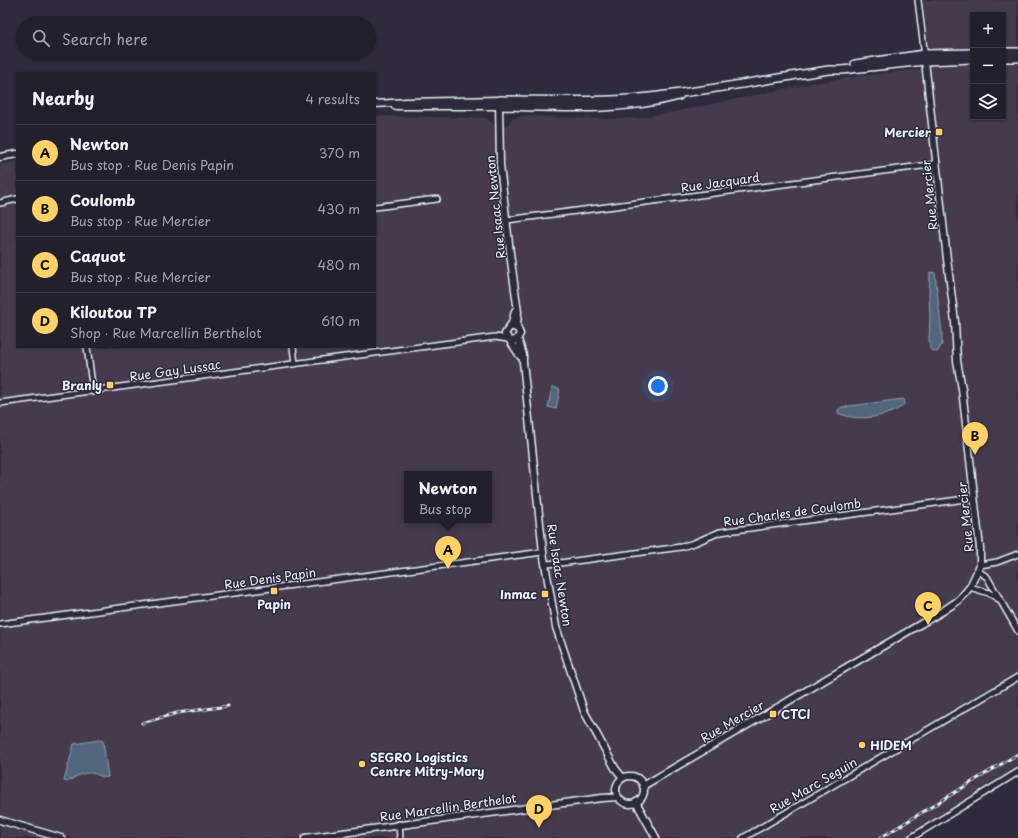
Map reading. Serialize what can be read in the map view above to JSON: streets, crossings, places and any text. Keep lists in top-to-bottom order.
{
  "streets": {
    "street": [
      "Rue Jacquard",
      "Rue Mercier",
      "Rue Isaac Newton",
      "Rue Gay Lussac",
      "Rue Charles de Coulomb",
      "Rue Denis Papin",
      "Rue Marc Seguin",
      "Rue Marcellin Berthelot"
    ]
  },
  "crossings": [
    ["Rue Jacquard", "Rue Mercier"],
    ["Rue Jacquard", "Rue Isaac Newton"],
    ["Rue Mercier", "Rue Isaac Newton"],
    ["Rue Mercier", "Rue Charles de Coulomb"],
    ["Rue Mercier", "Rue Marcellin Berthelot"],
    ["Rue Isaac Newton", "Rue Gay Lussac"],
    ["Rue Isaac Newton", "Rue Charles de Coulomb"],
    ["Rue Isaac Newton", "Rue Denis Papin"],
    ["Rue Isaac Newton", "Rue Marcellin Berthelot"]
  ],
  "places": {
    "transit": [
      "Mercier",
      "Branly",
      "Papin",
      "Inmac",
      "CTCI"
    ],
    "other": ["HIDEM", "SEGRO Logistics Centre Mitry-Mory"]
  },
  "page": {
    "map_buttons": ["+", "−"],
    "search": "Search here",
    "heading": ["Nearby", "4 results"],
    "list": [
      {
        "mark": "A",
        "name": "Newton",
        "note": "Bus stop · Rue Denis Papin",
        "value": "370 m"
      },
      {
        "mark": "B",
        "name": "Coulomb",
        "note": "Bus stop · Rue Mercier",
        "value": "430 m"
      },
      {
        "mark": "C",
        "name": "Caquot",
        "note": "Bus stop · Rue Mercier",
        "value": "480 m"
      },
      {
        "mark": "D",
        "name": "Kiloutou TP",
        "note": "Shop · Rue Marcellin Berthelot",
        "value": "610 m"
      }
    ],
    "pins": [
      "B",
      "A",
      "C",
      "D"
    ],
    "popup": ["Newton", "Bus stop"]
  }
}
